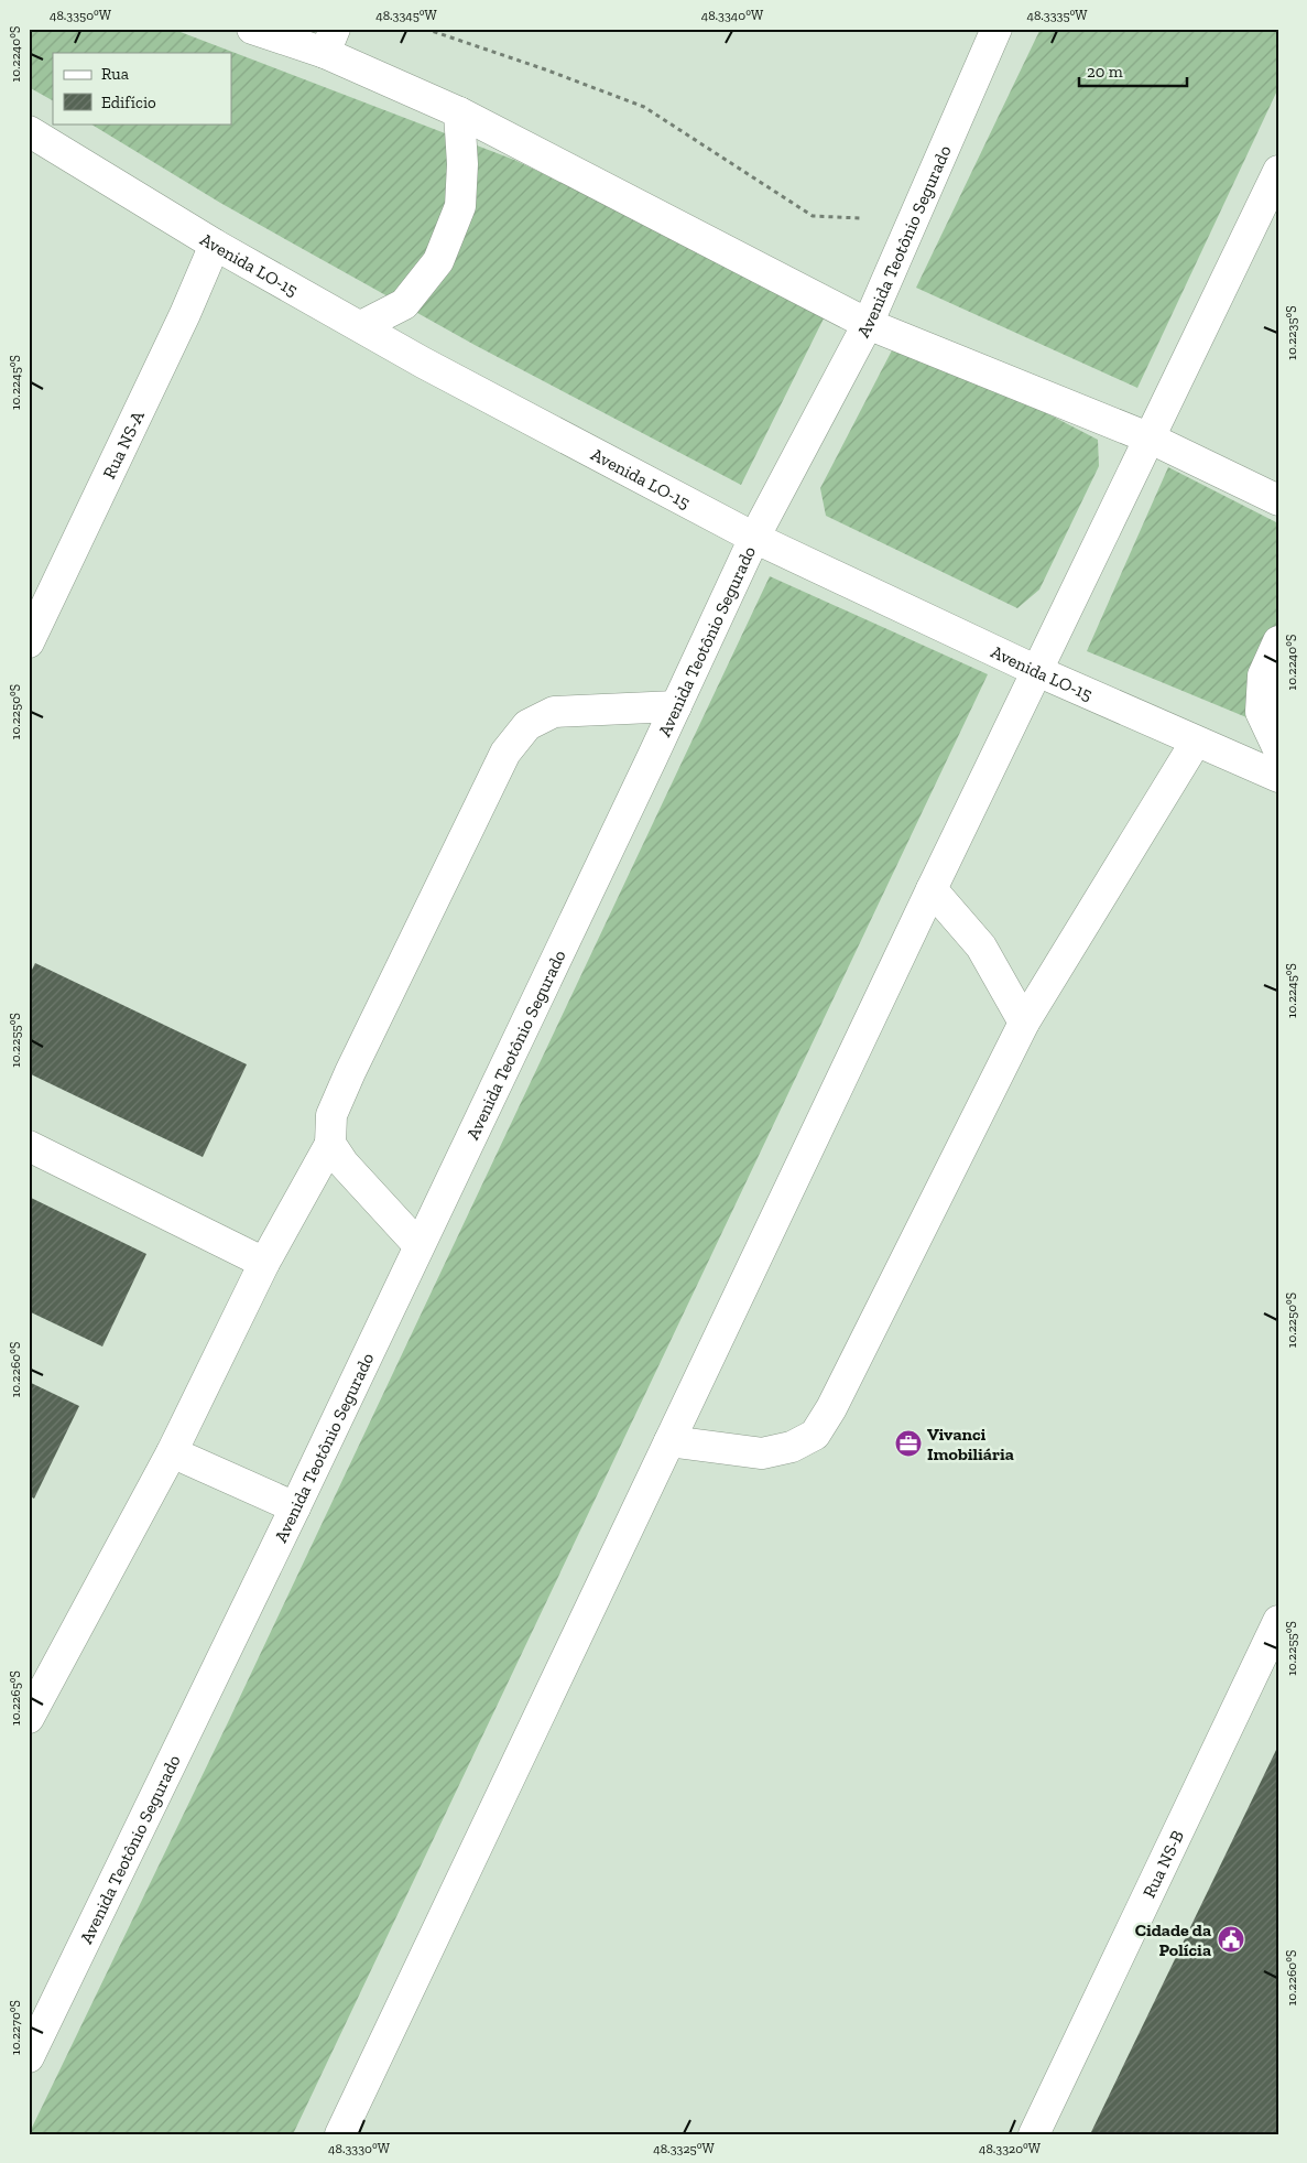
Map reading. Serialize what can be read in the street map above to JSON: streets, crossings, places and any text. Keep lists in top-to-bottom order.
{
  "streets": {
    "main road": [
      "Avenida Teotônio Segurado",
      "Avenida LO-15",
      "Rua NS-A",
      "Rua NS-B"
    ]
  },
  "crossings": [
    ["Avenida Teotônio Segurado", "Avenida LO-15"],
    ["Avenida LO-15", "Rua NS-A"]
  ],
  "places": {
    "office": ["Vivanci Imobiliária"],
    "public building": ["Cidade da Polícia"]
  },
  "legend": ["Rua", "Edifício"],
  "scale_bar": "20 m",
  "coordinates": [
    "48.3350°W",
    "48.3345°W",
    "48.3340°W",
    "48.3335°W",
    "10.2240°S",
    "10.2235°S",
    "10.2245°S",
    "10.2250°S",
    "10.2255°S",
    "10.2260°S",
    "10.2265°S",
    "10.2270°S",
    "48.3330°W",
    "48.3325°W",
    "48.3320°W"
  ]
}
